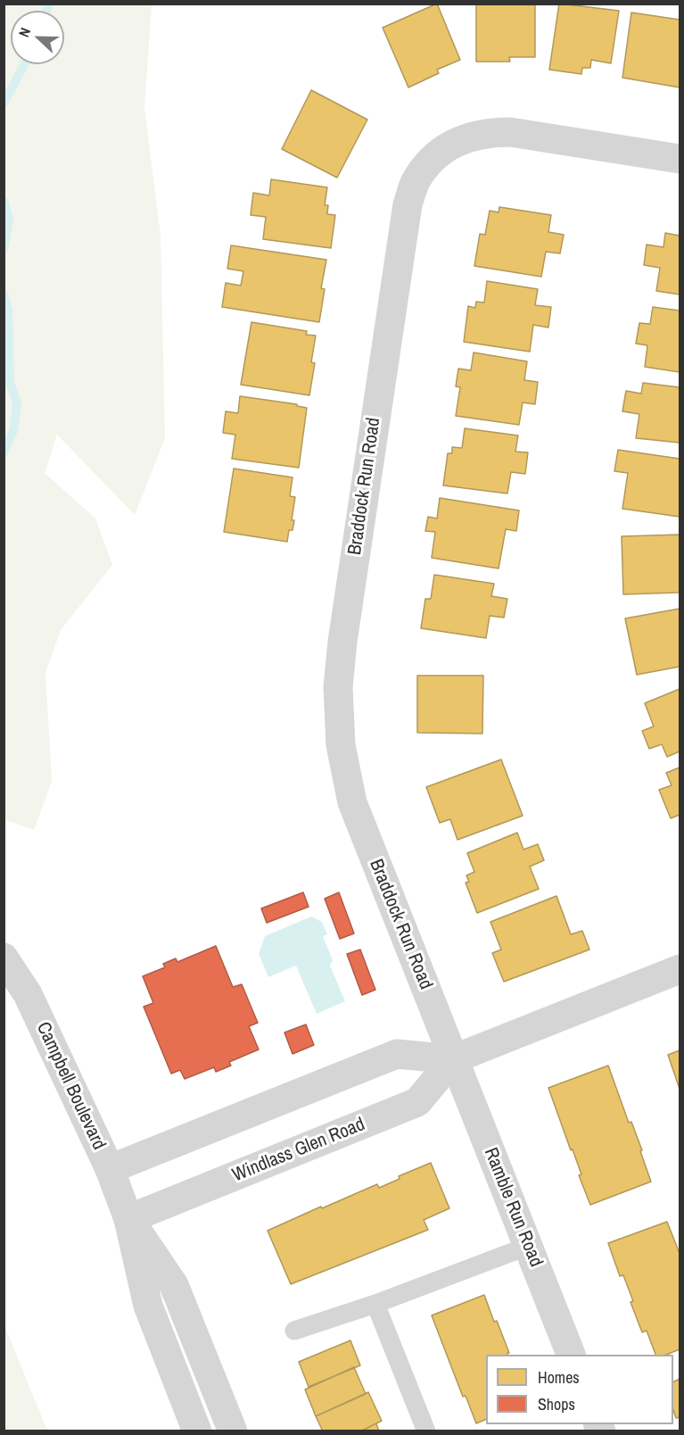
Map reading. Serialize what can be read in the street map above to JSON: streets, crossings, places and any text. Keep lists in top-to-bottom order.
{
  "streets": {
    "street": [
      "Braddock Run Road",
      "Campbell Boulevard",
      "Windlass Glen Road",
      "Ramble Run Road"
    ]
  },
  "crossings": [
    ["Braddock Run Road", "Windlass Glen Road"],
    ["Braddock Run Road", "Ramble Run Road"],
    ["Campbell Boulevard", "Windlass Glen Road"],
    ["Windlass Glen Road", "Ramble Run Road"]
  ],
  "legend": ["Homes", "Shops"],
  "north": "left"
}
